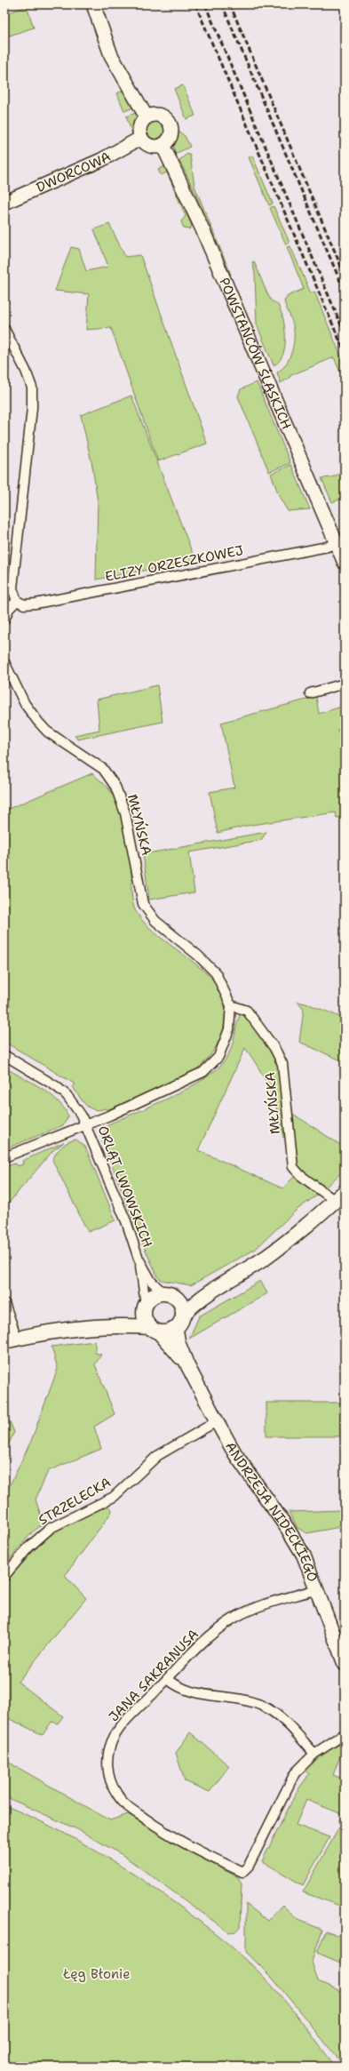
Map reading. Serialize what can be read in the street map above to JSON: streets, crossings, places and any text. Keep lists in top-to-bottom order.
{
  "streets": {
    "street": [
      "DWORCOWA",
      "POWSTAŃCÓW ŚLĄSKICH",
      "ELIZY ORZESZKOWEJ",
      "MŁYŃSKA",
      "ORLĄT LWOWSKICH",
      "STRZELECKA",
      "ANDRZEJA NIDECKIEGO",
      "JANA SAKRANUSA"
    ]
  },
  "crossings": [
    ["DWORCOWA", "POWSTAŃCÓW ŚLĄSKICH"],
    ["POWSTAŃCÓW ŚLĄSKICH", "ELIZY ORZESZKOWEJ"],
    ["MŁYŃSKA", "ORLĄT LWOWSKICH"],
    ["ORLĄT LWOWSKICH", "ANDRZEJA NIDECKIEGO"],
    ["STRZELECKA", "ANDRZEJA NIDECKIEGO"],
    ["ANDRZEJA NIDECKIEGO", "JANA SAKRANUSA"]
  ],
  "parks": ["Łęg Błonie"]
}
